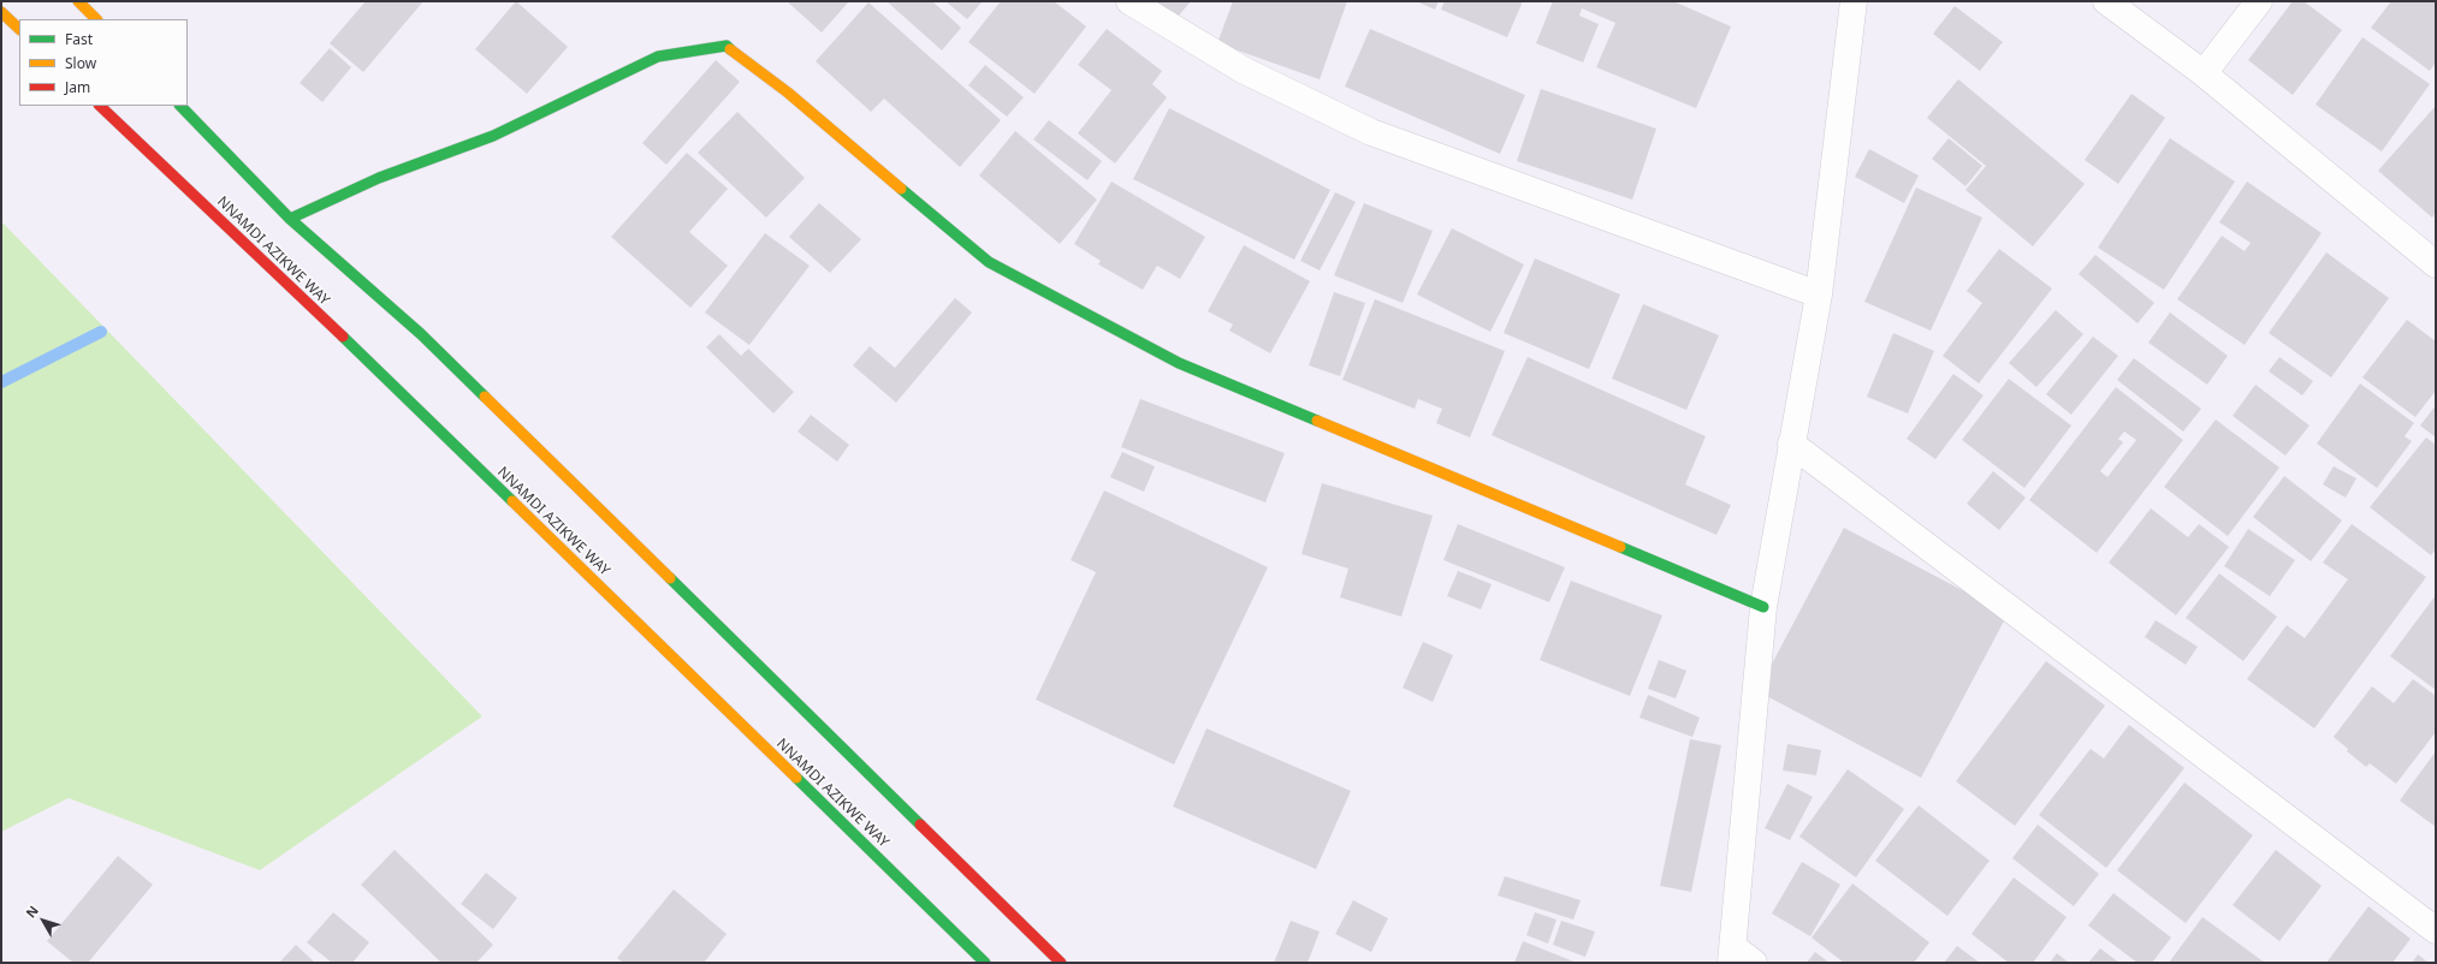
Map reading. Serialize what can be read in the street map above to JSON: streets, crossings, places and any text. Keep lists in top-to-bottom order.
{
  "streets": {
    "main road": ["NNAMDI AZIKWE WAY"]
  },
  "legend": ["Fast", "Slow", "Jam"],
  "north": "top left"
}
